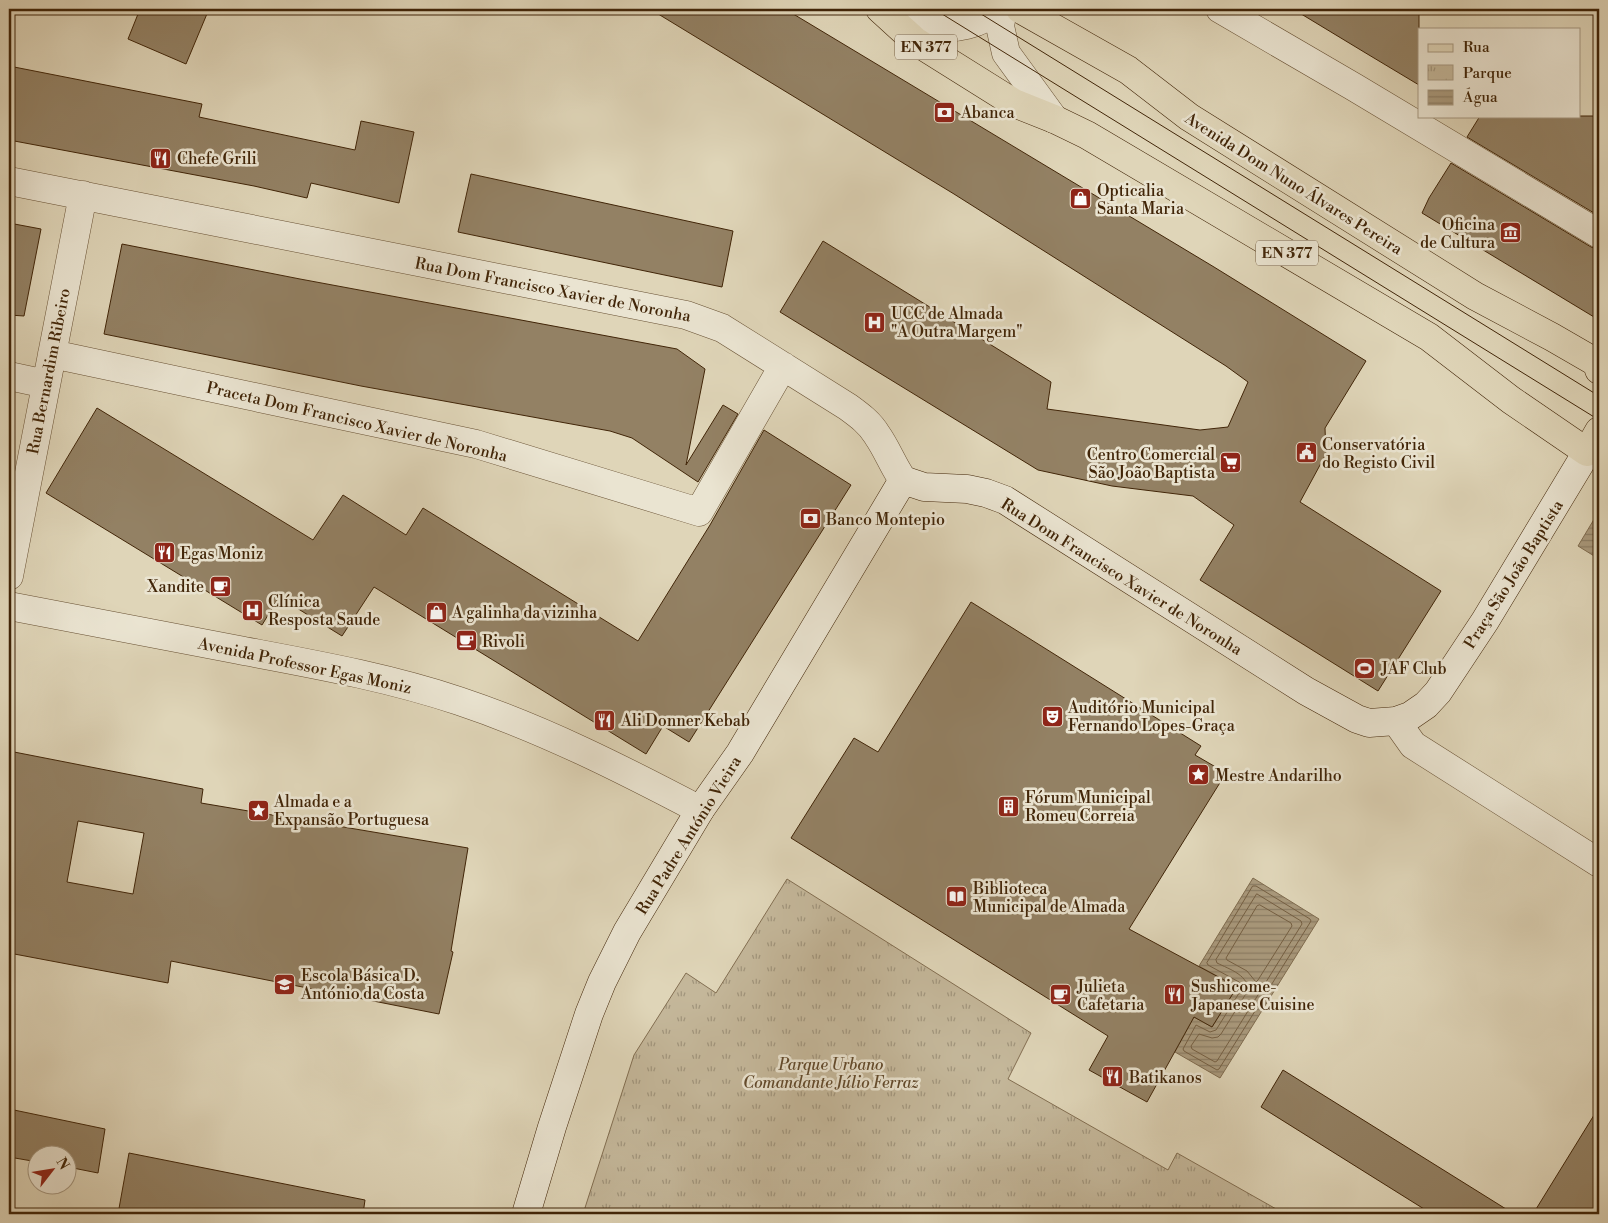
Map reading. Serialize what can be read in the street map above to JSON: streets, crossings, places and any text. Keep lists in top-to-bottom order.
{
  "streets": {
    "main road": ["EN 377", "Avenida Dom Nuno Álvares Pereira"],
    "street": [
      "Rua Dom Francisco Xavier de Noronha",
      "Rua Bernardim Ribeiro",
      "Praceta Dom Francisco Xavier de Noronha",
      "Praça São João Baptista",
      "Avenida Professor Egas Moniz",
      "Rua Padre António Vieira"
    ]
  },
  "crossings": [
    ["EN 377", "Praça São João Baptista"],
    ["Rua Dom Francisco Xavier de Noronha", "Rua Bernardim Ribeiro"],
    ["Rua Dom Francisco Xavier de Noronha", "Praceta Dom Francisco Xavier de Noronha"],
    ["Rua Dom Francisco Xavier de Noronha", "Praça São João Baptista"],
    ["Rua Dom Francisco Xavier de Noronha", "Rua Padre António Vieira"],
    ["Rua Bernardim Ribeiro", "Praceta Dom Francisco Xavier de Noronha"],
    ["Avenida Professor Egas Moniz", "Rua Padre António Vieira"]
  ],
  "parks": ["Parque Urbano Comandante Júlio Ferraz"],
  "places": {
    "bank": ["Abanca", "Banco Montepio"],
    "restaurant": [
      "Chefe Grili",
      "Egas Moniz",
      "Ali Donner Kebab",
      "Sushicome- Japanese Cuisine",
      "Batikanos"
    ],
    "shop": ["Opticalia Santa Maria", "A galinha da vizinha"],
    "museum": ["Oficina de Cultura"],
    "hospital": ["UCC de Almada \"A Outra Margem\"", "Clínica Resposta Saude"],
    "public building": ["Conservatória do Registo Civil"],
    "supermarket": ["Centro Comercial São João Baptista"],
    "cafe": ["Xandite", "Rivoli", "Julieta Cafetaria"],
    "sports": ["JAF Club"],
    "theatre": ["Auditório Municipal Fernando Lopes-Graça"],
    "place": ["Mestre Andarilho", "Almada e a Expansão Portuguesa"],
    "building": ["Fórum Municipal Romeu Correia"],
    "library": ["Biblioteca Municipal de Almada"],
    "school or university": ["Escola Básica D. António da Costa"]
  },
  "legend": ["Rua", "Parque", "Água"],
  "north": "top right"
}
